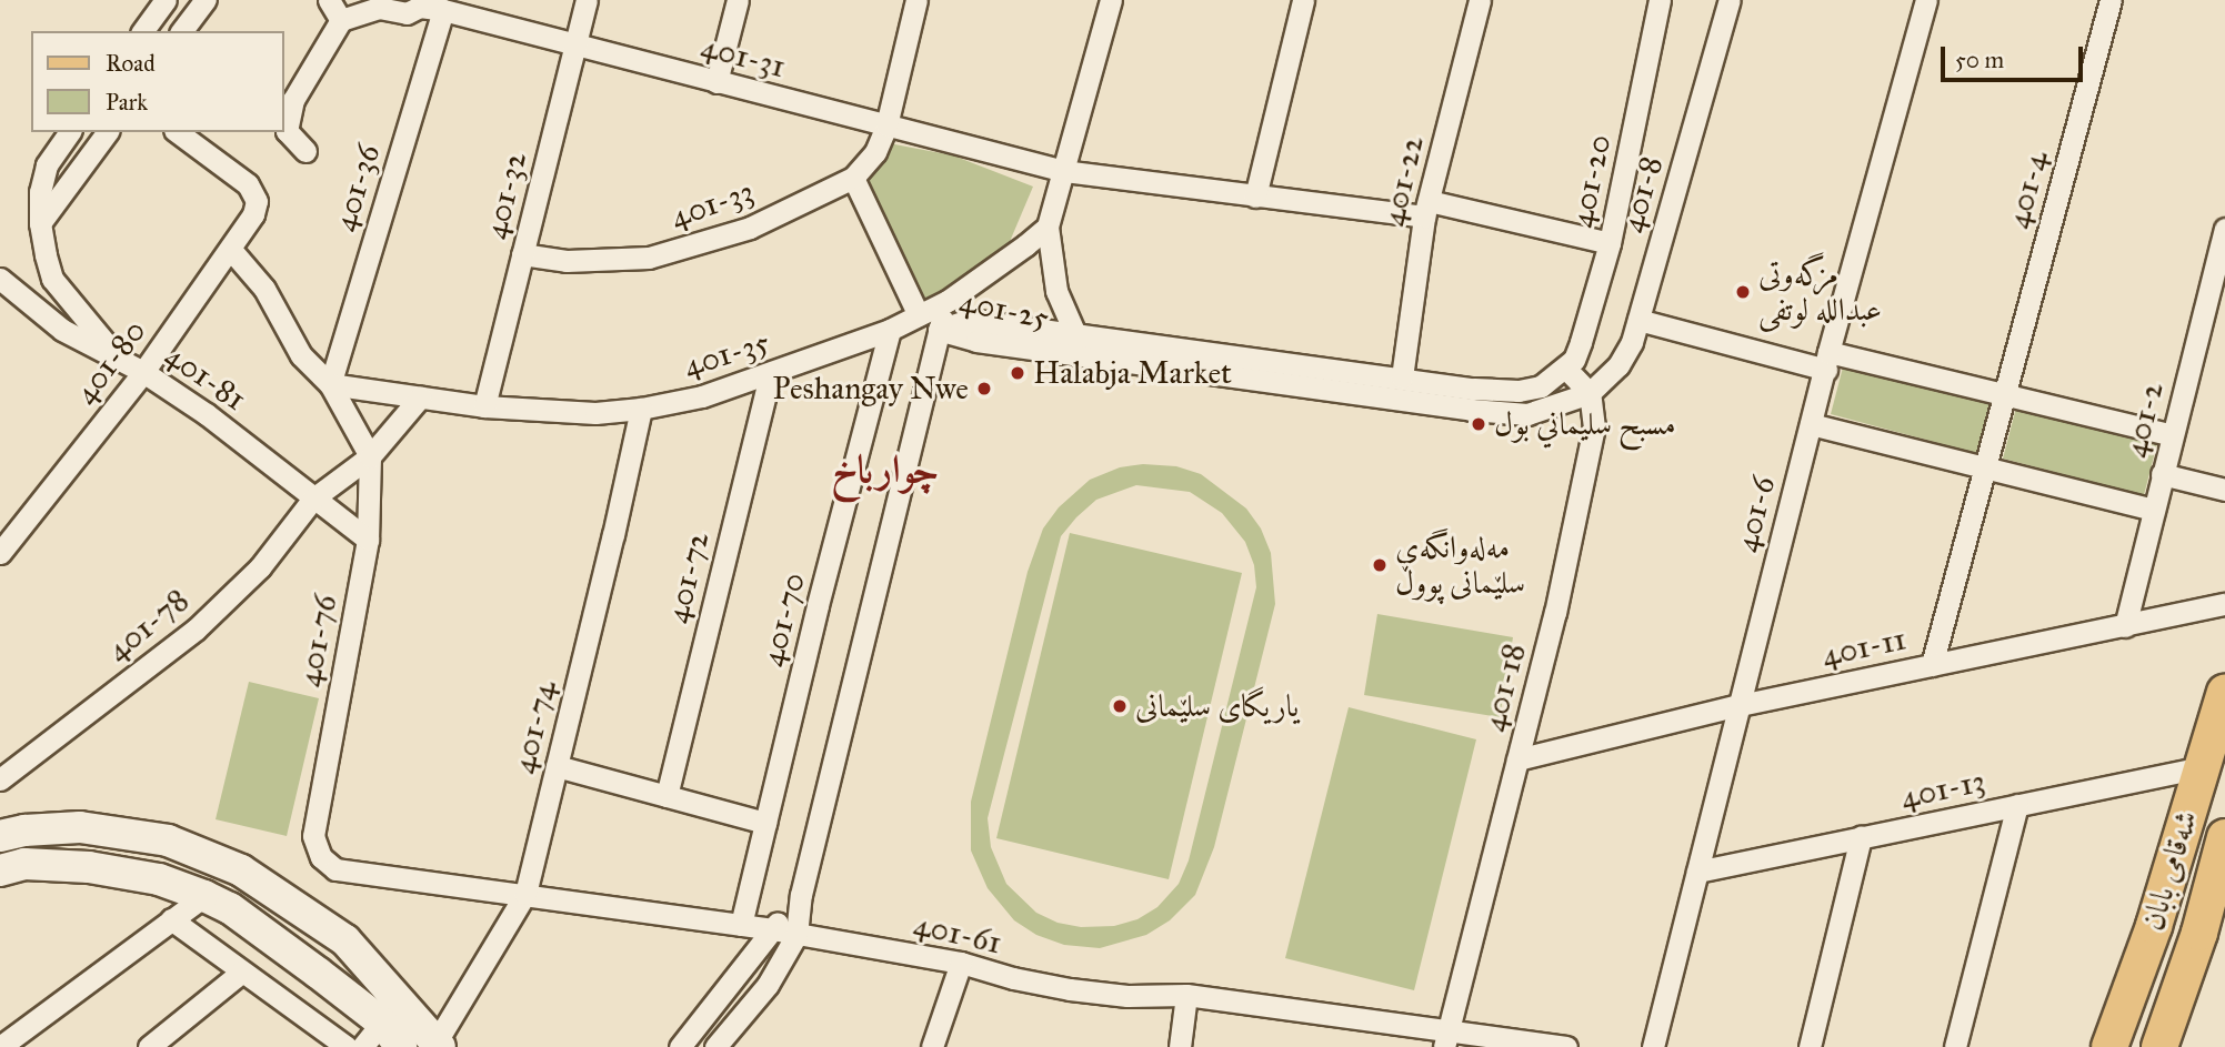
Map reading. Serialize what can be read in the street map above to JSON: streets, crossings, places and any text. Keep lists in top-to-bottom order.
{
  "streets": {
    "main road": ["شەقامی بابان"],
    "street": [
      "401-31",
      "401-22",
      "401-20",
      "401-36",
      "401-4",
      "401-8",
      "401-32",
      "401-33",
      "401-25",
      "401-35",
      "401-80",
      "401-81",
      "401-2",
      "401-6",
      "401-72",
      "401-70",
      "401-78",
      "401-76",
      "401-11",
      "401-18",
      "401-74",
      "401-13",
      "401-61"
    ]
  },
  "crossings": [
    ["401-31", "401-22"],
    ["401-31", "401-20"],
    ["401-31", "401-36"],
    ["401-31", "401-32"],
    ["401-31", "401-33"],
    ["401-22", "401-25"],
    ["401-20", "401-25"],
    ["401-36", "401-35"],
    ["401-4", "401-11"],
    ["401-8", "401-25"],
    ["401-8", "401-18"],
    ["401-32", "401-33"],
    ["401-32", "401-35"],
    ["401-25", "401-18"],
    ["401-35", "401-72"],
    ["401-35", "401-70"],
    ["401-35", "401-78"],
    ["401-35", "401-74"],
    ["401-80", "401-81"],
    ["401-81", "401-78"],
    ["401-81", "401-76"],
    ["401-2", "401-11"],
    ["401-6", "401-11"],
    ["401-6", "401-13"],
    ["401-70", "401-61"],
    ["401-78", "401-76"],
    ["401-76", "401-61"],
    ["401-11", "401-18"],
    ["401-18", "401-61"],
    ["401-74", "401-61"],
    ["401-13", "شەقامی بابان"]
  ],
  "districts": ["چوارباخ"],
  "places": [
    "مزگەوتی عبداللە لوتفی",
    "Halabja Market",
    "Peshangay Nwe",
    "مسبح سلیماني بول",
    "مەلەوانگەی سلێمانی پووڵ",
    "یاریگای سلێمانی"
  ],
  "legend": ["Road", "Park"],
  "scale_bar": "50 m"
}
